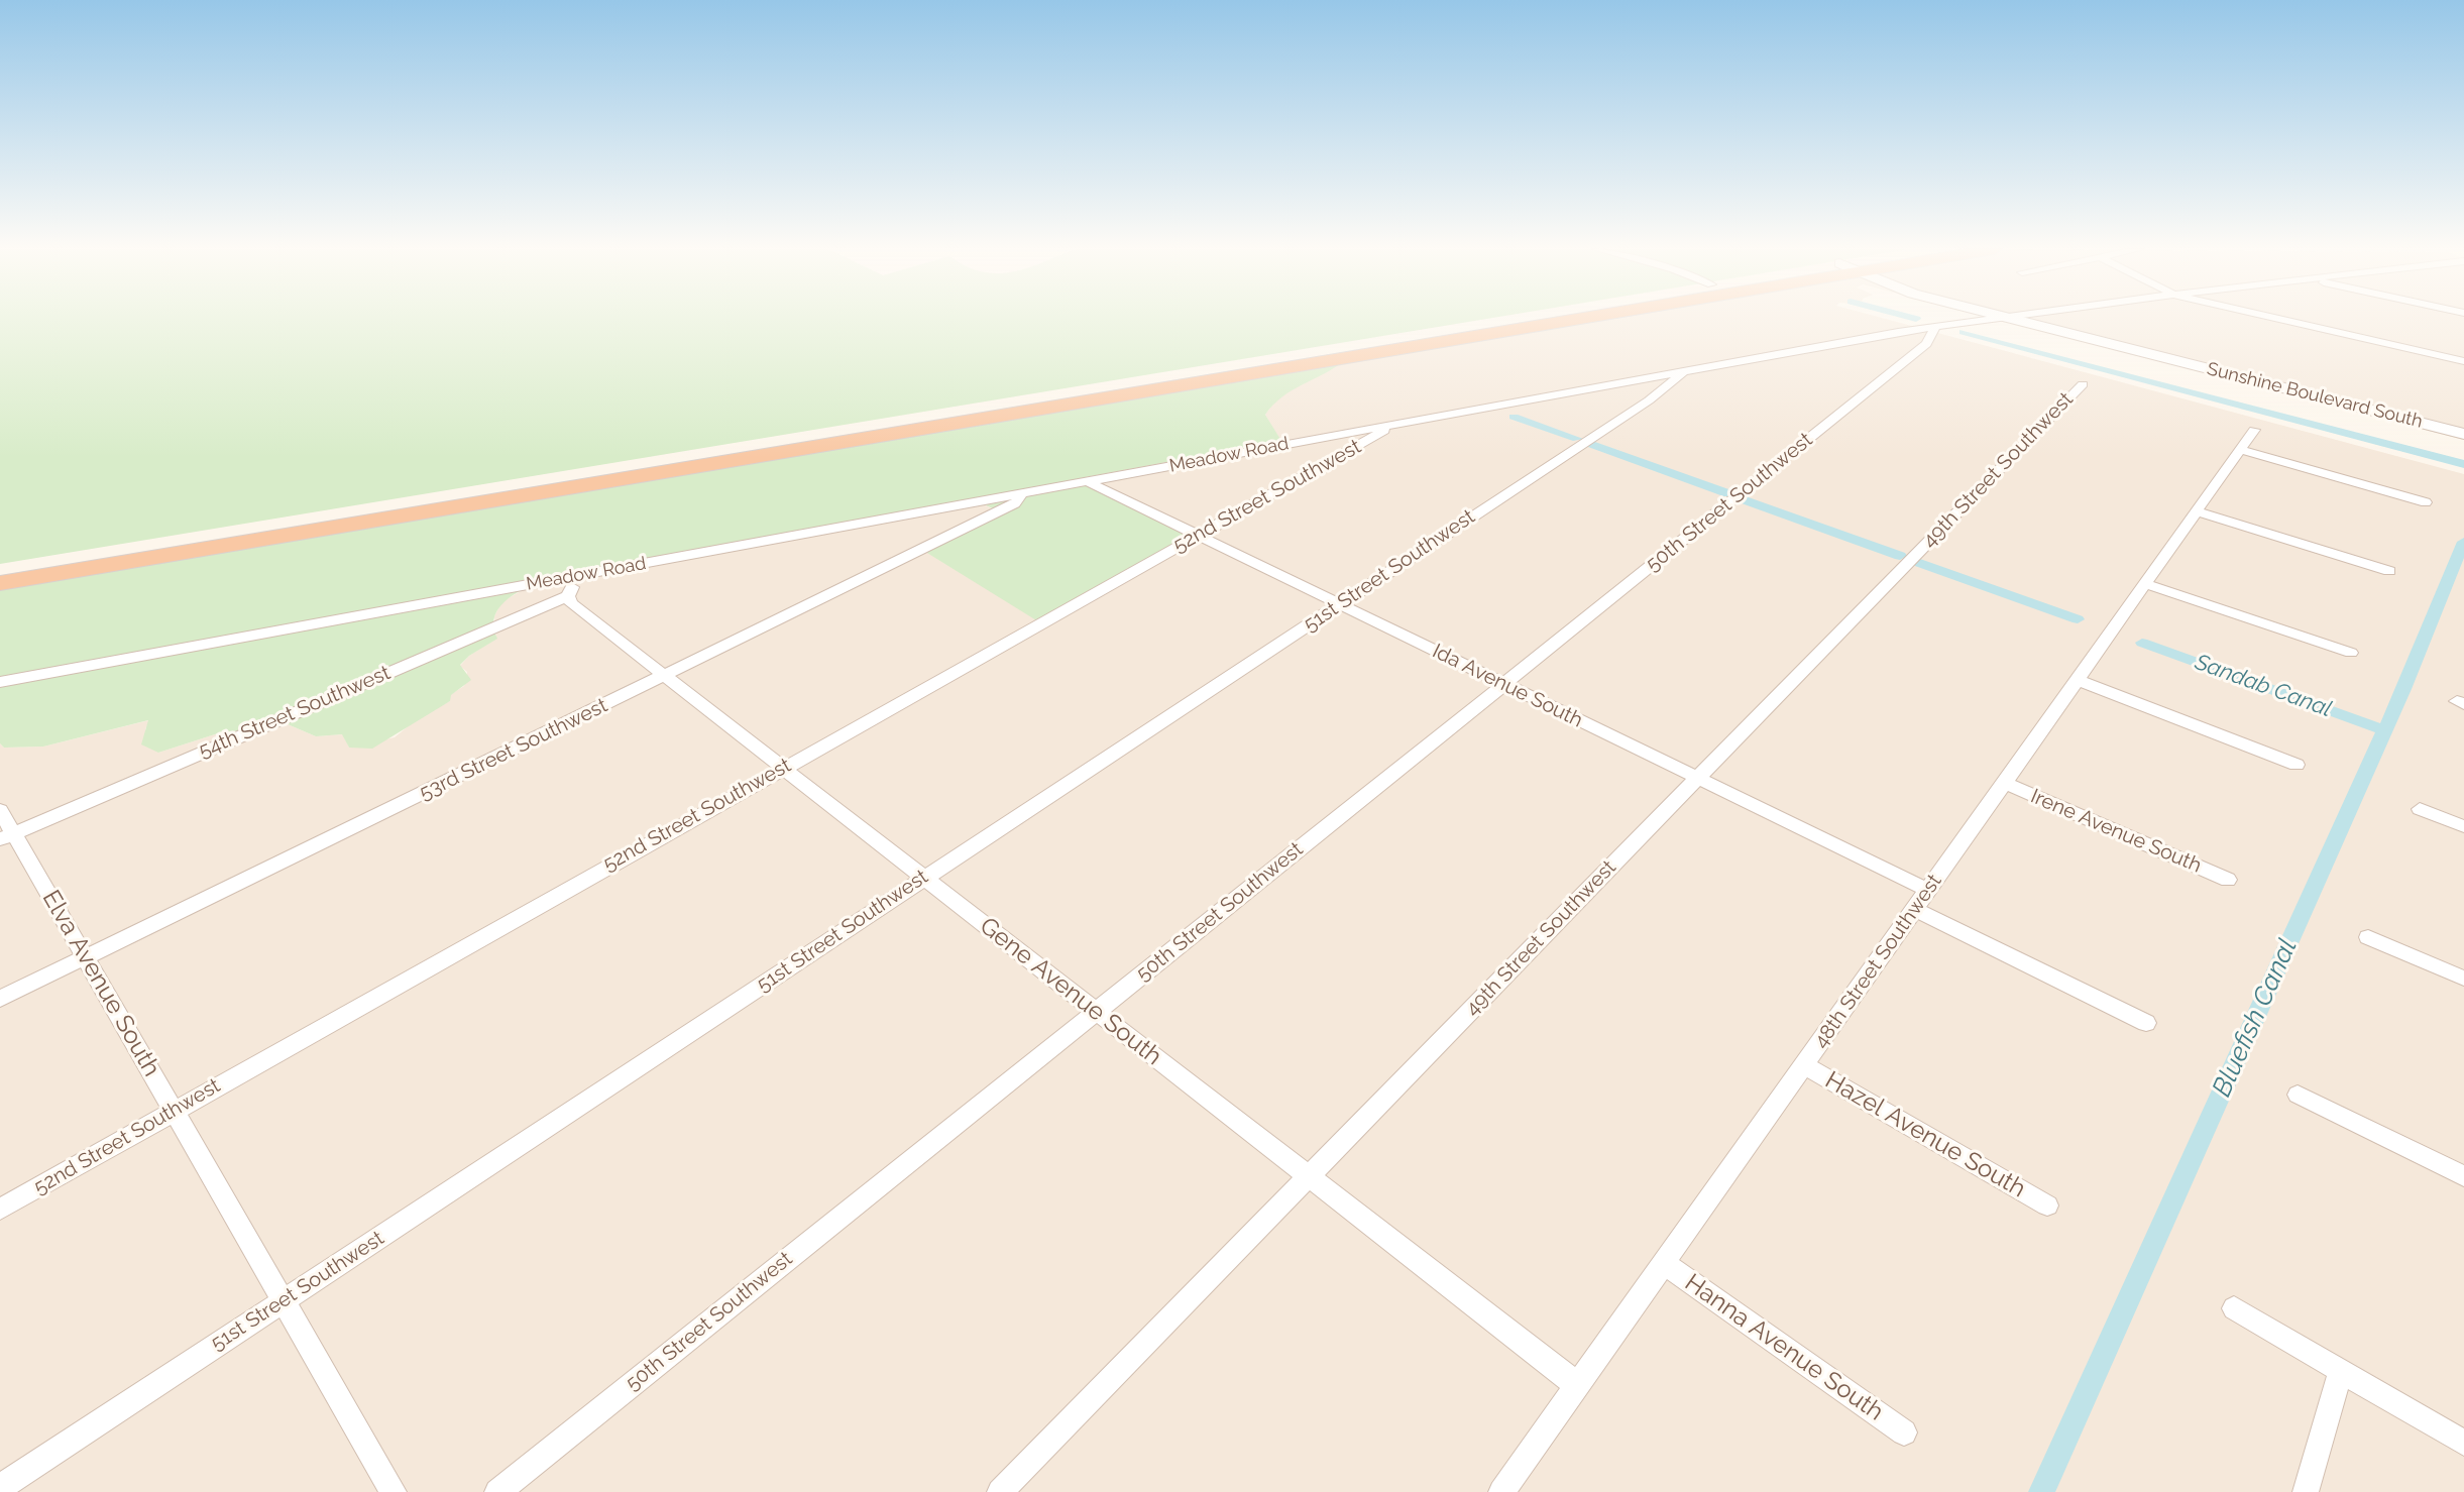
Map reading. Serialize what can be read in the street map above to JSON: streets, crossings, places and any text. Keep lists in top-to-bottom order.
{
  "streets": {
    "street": [
      "Sunshine Boulevard South",
      "Meadow Road",
      "49th Street Southwest",
      "52nd Street Southwest",
      "50th Street Southwest",
      "51st Street Southwest",
      "Ida Avenue South",
      "54th Street Southwest",
      "53rd Street Southwest",
      "Irene Avenue South",
      "48th Street Southwest",
      "Elva Avenue South",
      "Gene Avenue South",
      "Hazel Avenue South",
      "Hanna Avenue South"
    ]
  },
  "crossings": [
    ["Meadow Road", "52nd Street Southwest"],
    ["Meadow Road", "50th Street Southwest"],
    ["Meadow Road", "51st Street Southwest"],
    ["Meadow Road", "Ida Avenue South"],
    ["Meadow Road", "53rd Street Southwest"],
    ["49th Street Southwest", "Ida Avenue South"],
    ["49th Street Southwest", "Gene Avenue South"],
    ["52nd Street Southwest", "Ida Avenue South"],
    ["52nd Street Southwest", "Elva Avenue South"],
    ["52nd Street Southwest", "Gene Avenue South"],
    ["50th Street Southwest", "Ida Avenue South"],
    ["50th Street Southwest", "Gene Avenue South"],
    ["51st Street Southwest", "Ida Avenue South"],
    ["51st Street Southwest", "Elva Avenue South"],
    ["51st Street Southwest", "Gene Avenue South"],
    ["Ida Avenue South", "48th Street Southwest"],
    ["54th Street Southwest", "Elva Avenue South"],
    ["54th Street Southwest", "Gene Avenue South"],
    ["53rd Street Southwest", "Elva Avenue South"],
    ["53rd Street Southwest", "Gene Avenue South"],
    ["Irene Avenue South", "48th Street Southwest"],
    ["48th Street Southwest", "Gene Avenue South"],
    ["48th Street Southwest", "Hazel Avenue South"],
    ["48th Street Southwest", "Hanna Avenue South"]
  ],
  "water": ["Sandab Canal", "Bluefish Canal"]
}
